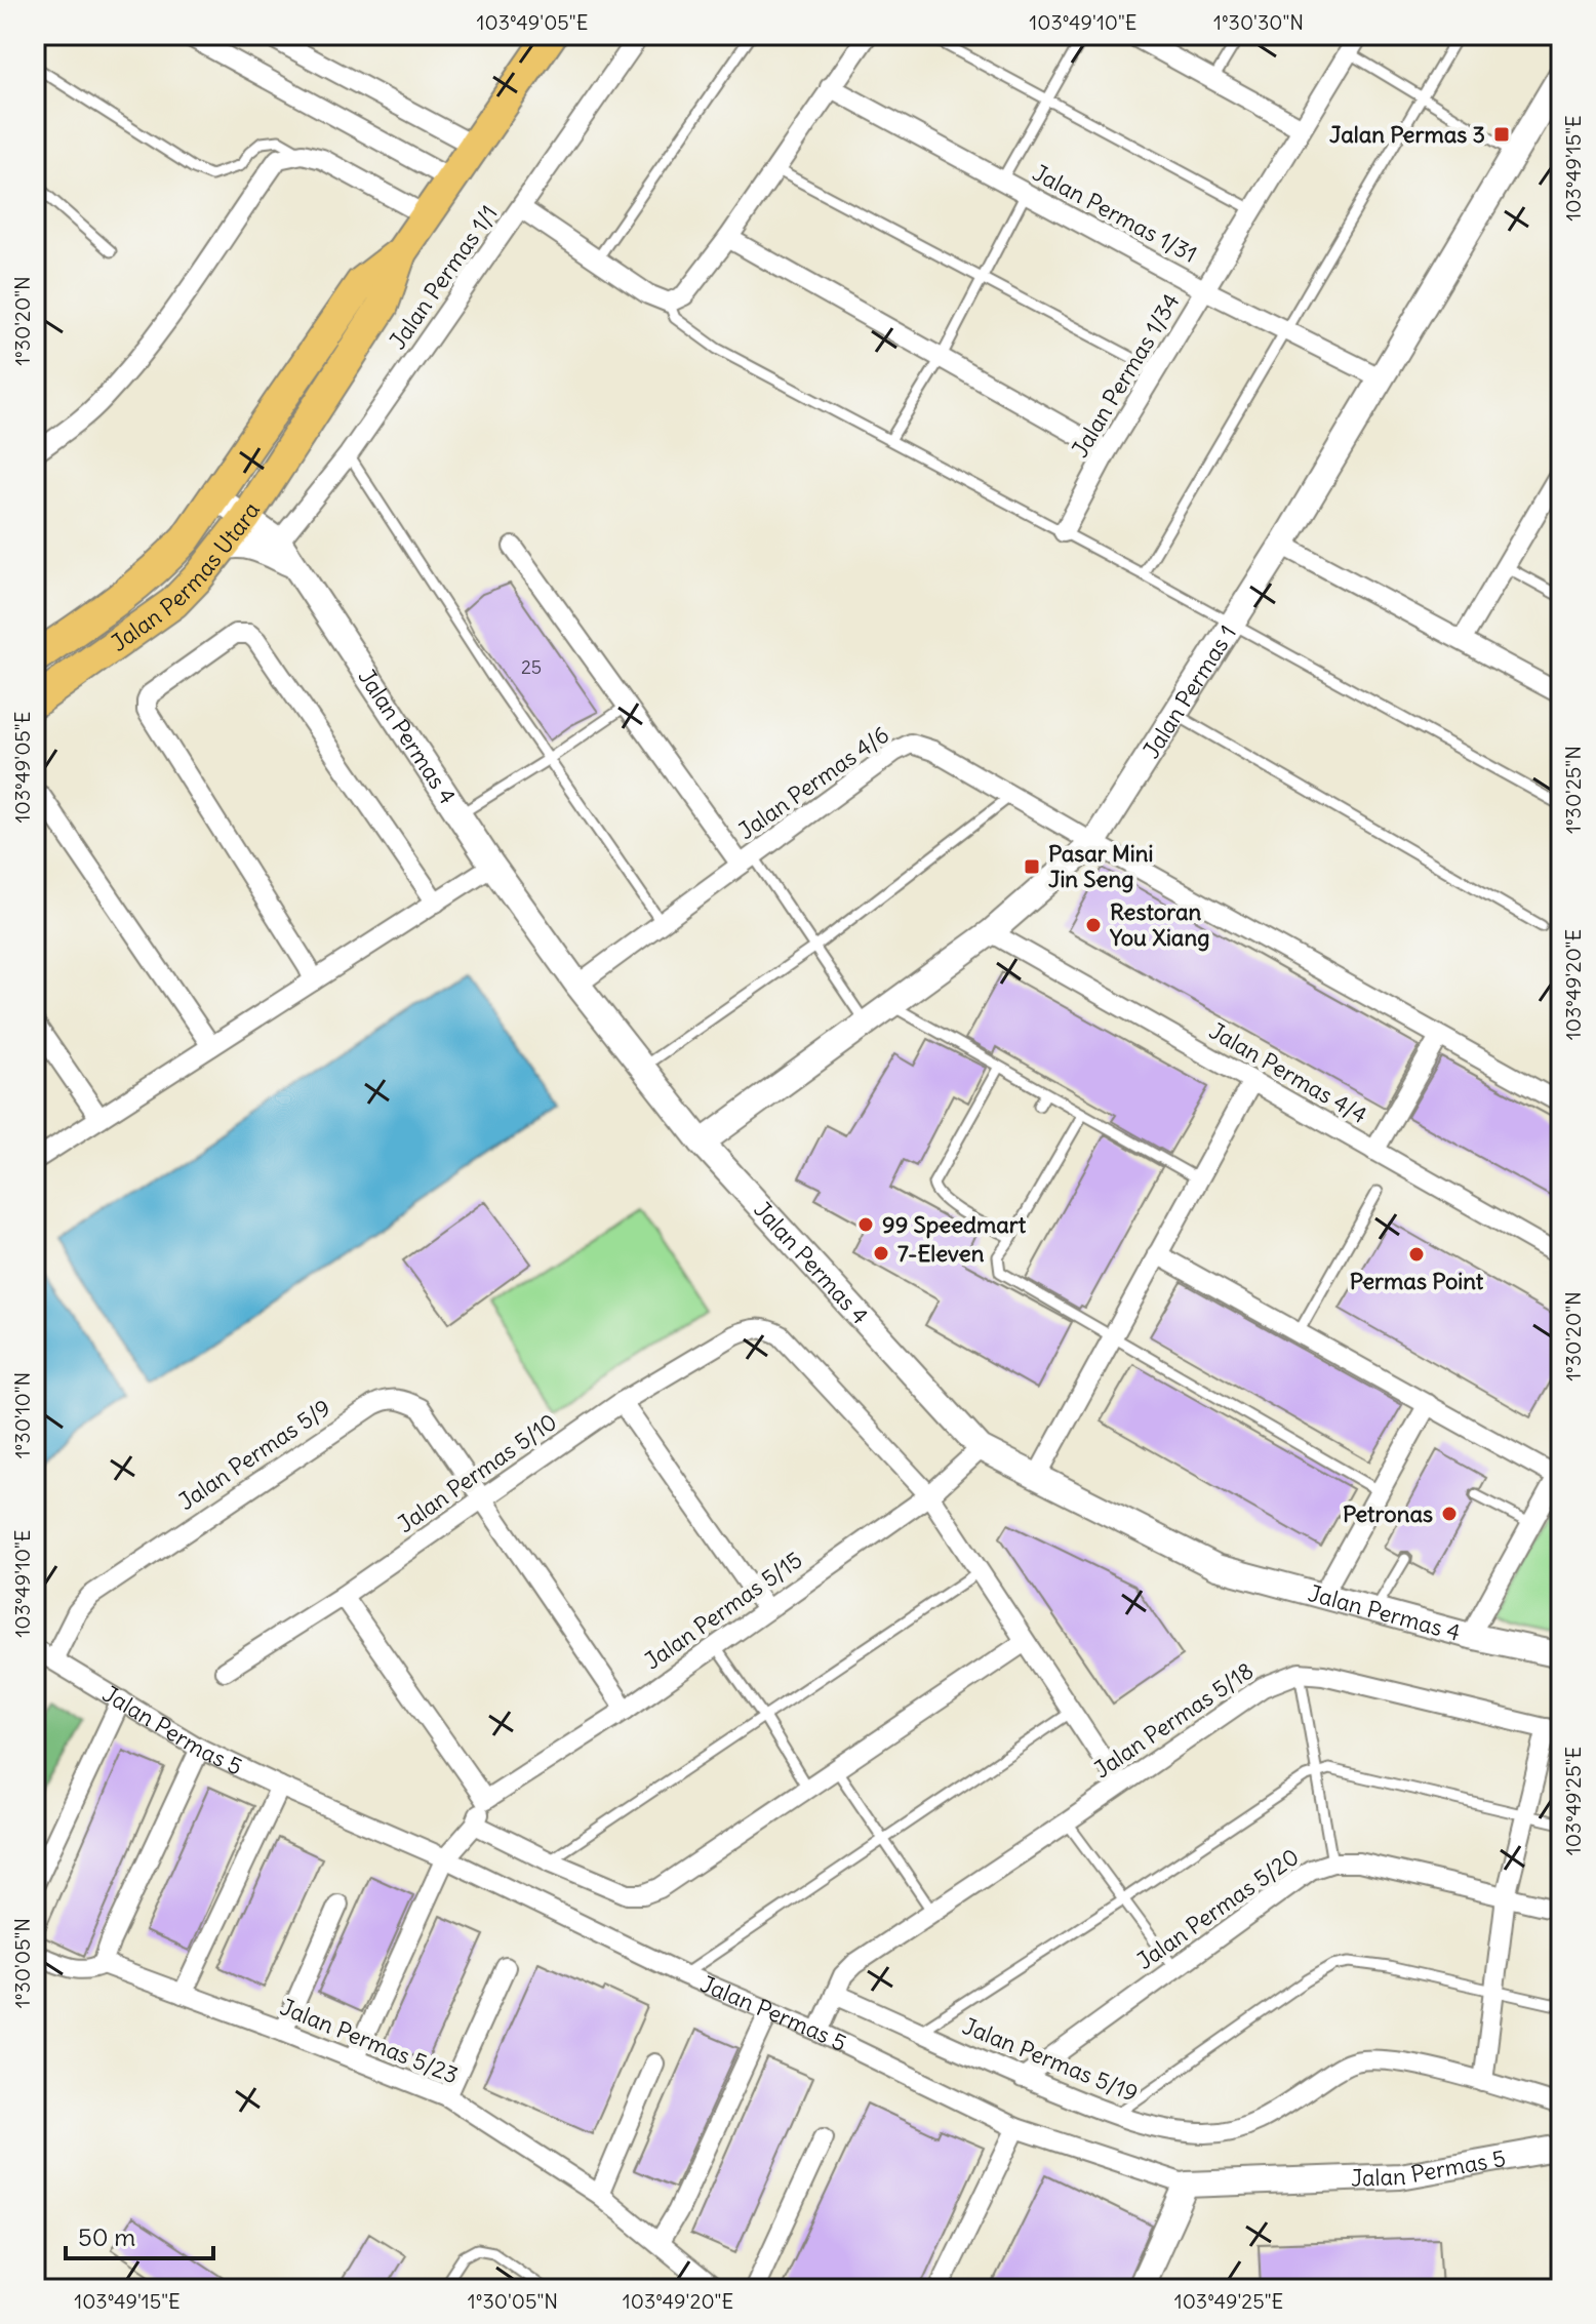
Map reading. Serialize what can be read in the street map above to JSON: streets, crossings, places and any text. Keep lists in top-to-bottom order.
{
  "streets": {
    "main road": ["Jalan Permas Utara"],
    "street": [
      "Jalan Permas 1/31",
      "Jalan Permas 1/1",
      "Jalan Permas 1/34",
      "Jalan Permas 1",
      "Jalan Permas 4",
      "Jalan Permas 4/6",
      "Jalan Permas 4/4",
      "Jalan Permas 5/9",
      "Jalan Permas 5/10",
      "Jalan Permas 5/15",
      "Jalan Permas 5/18",
      "Jalan Permas 5",
      "Jalan Permas 5/20",
      "Jalan Permas 5/23",
      "Jalan Permas 5/19"
    ]
  },
  "crossings": [
    ["Jalan Permas 1/31", "Jalan Permas 1/34"],
    ["Jalan Permas 1/31", "Jalan Permas 1"],
    ["Jalan Permas 1/1", "Jalan Permas 4"],
    ["Jalan Permas Utara", "Jalan Permas 4"],
    ["Jalan Permas 1", "Jalan Permas 4"],
    ["Jalan Permas 1", "Jalan Permas 4/6"],
    ["Jalan Permas 1", "Jalan Permas 4/4"],
    ["Jalan Permas 4", "Jalan Permas 4/6"],
    ["Jalan Permas 4", "Jalan Permas 5/15"],
    ["Jalan Permas 5/9", "Jalan Permas 5/10"],
    ["Jalan Permas 5/9", "Jalan Permas 5"],
    ["Jalan Permas 5/10", "Jalan Permas 5/15"],
    ["Jalan Permas 5/18", "Jalan Permas 5/19"],
    ["Jalan Permas 5/20", "Jalan Permas 5/19"]
  ],
  "places": {
    "transit": ["Jalan Permas 3", "Pasar Mini Jin Seng"],
    "other": [
      "Restoran You Xiang",
      "99 Speedmart",
      "7-Eleven",
      "Permas Point",
      "Petronas"
    ]
  },
  "house_numbers": ["25"],
  "scale_bar": "50 m",
  "coordinates": [
    "103°49'05\"E",
    "103°49'10\"E",
    "1°30'30\"N",
    "103°49'15\"E",
    "1°30'20\"N",
    "1°30'25\"N",
    "103°49'20\"E",
    "1°30'10\"N",
    "103°49'25\"E",
    "1°30'05\"N"
  ]
}
